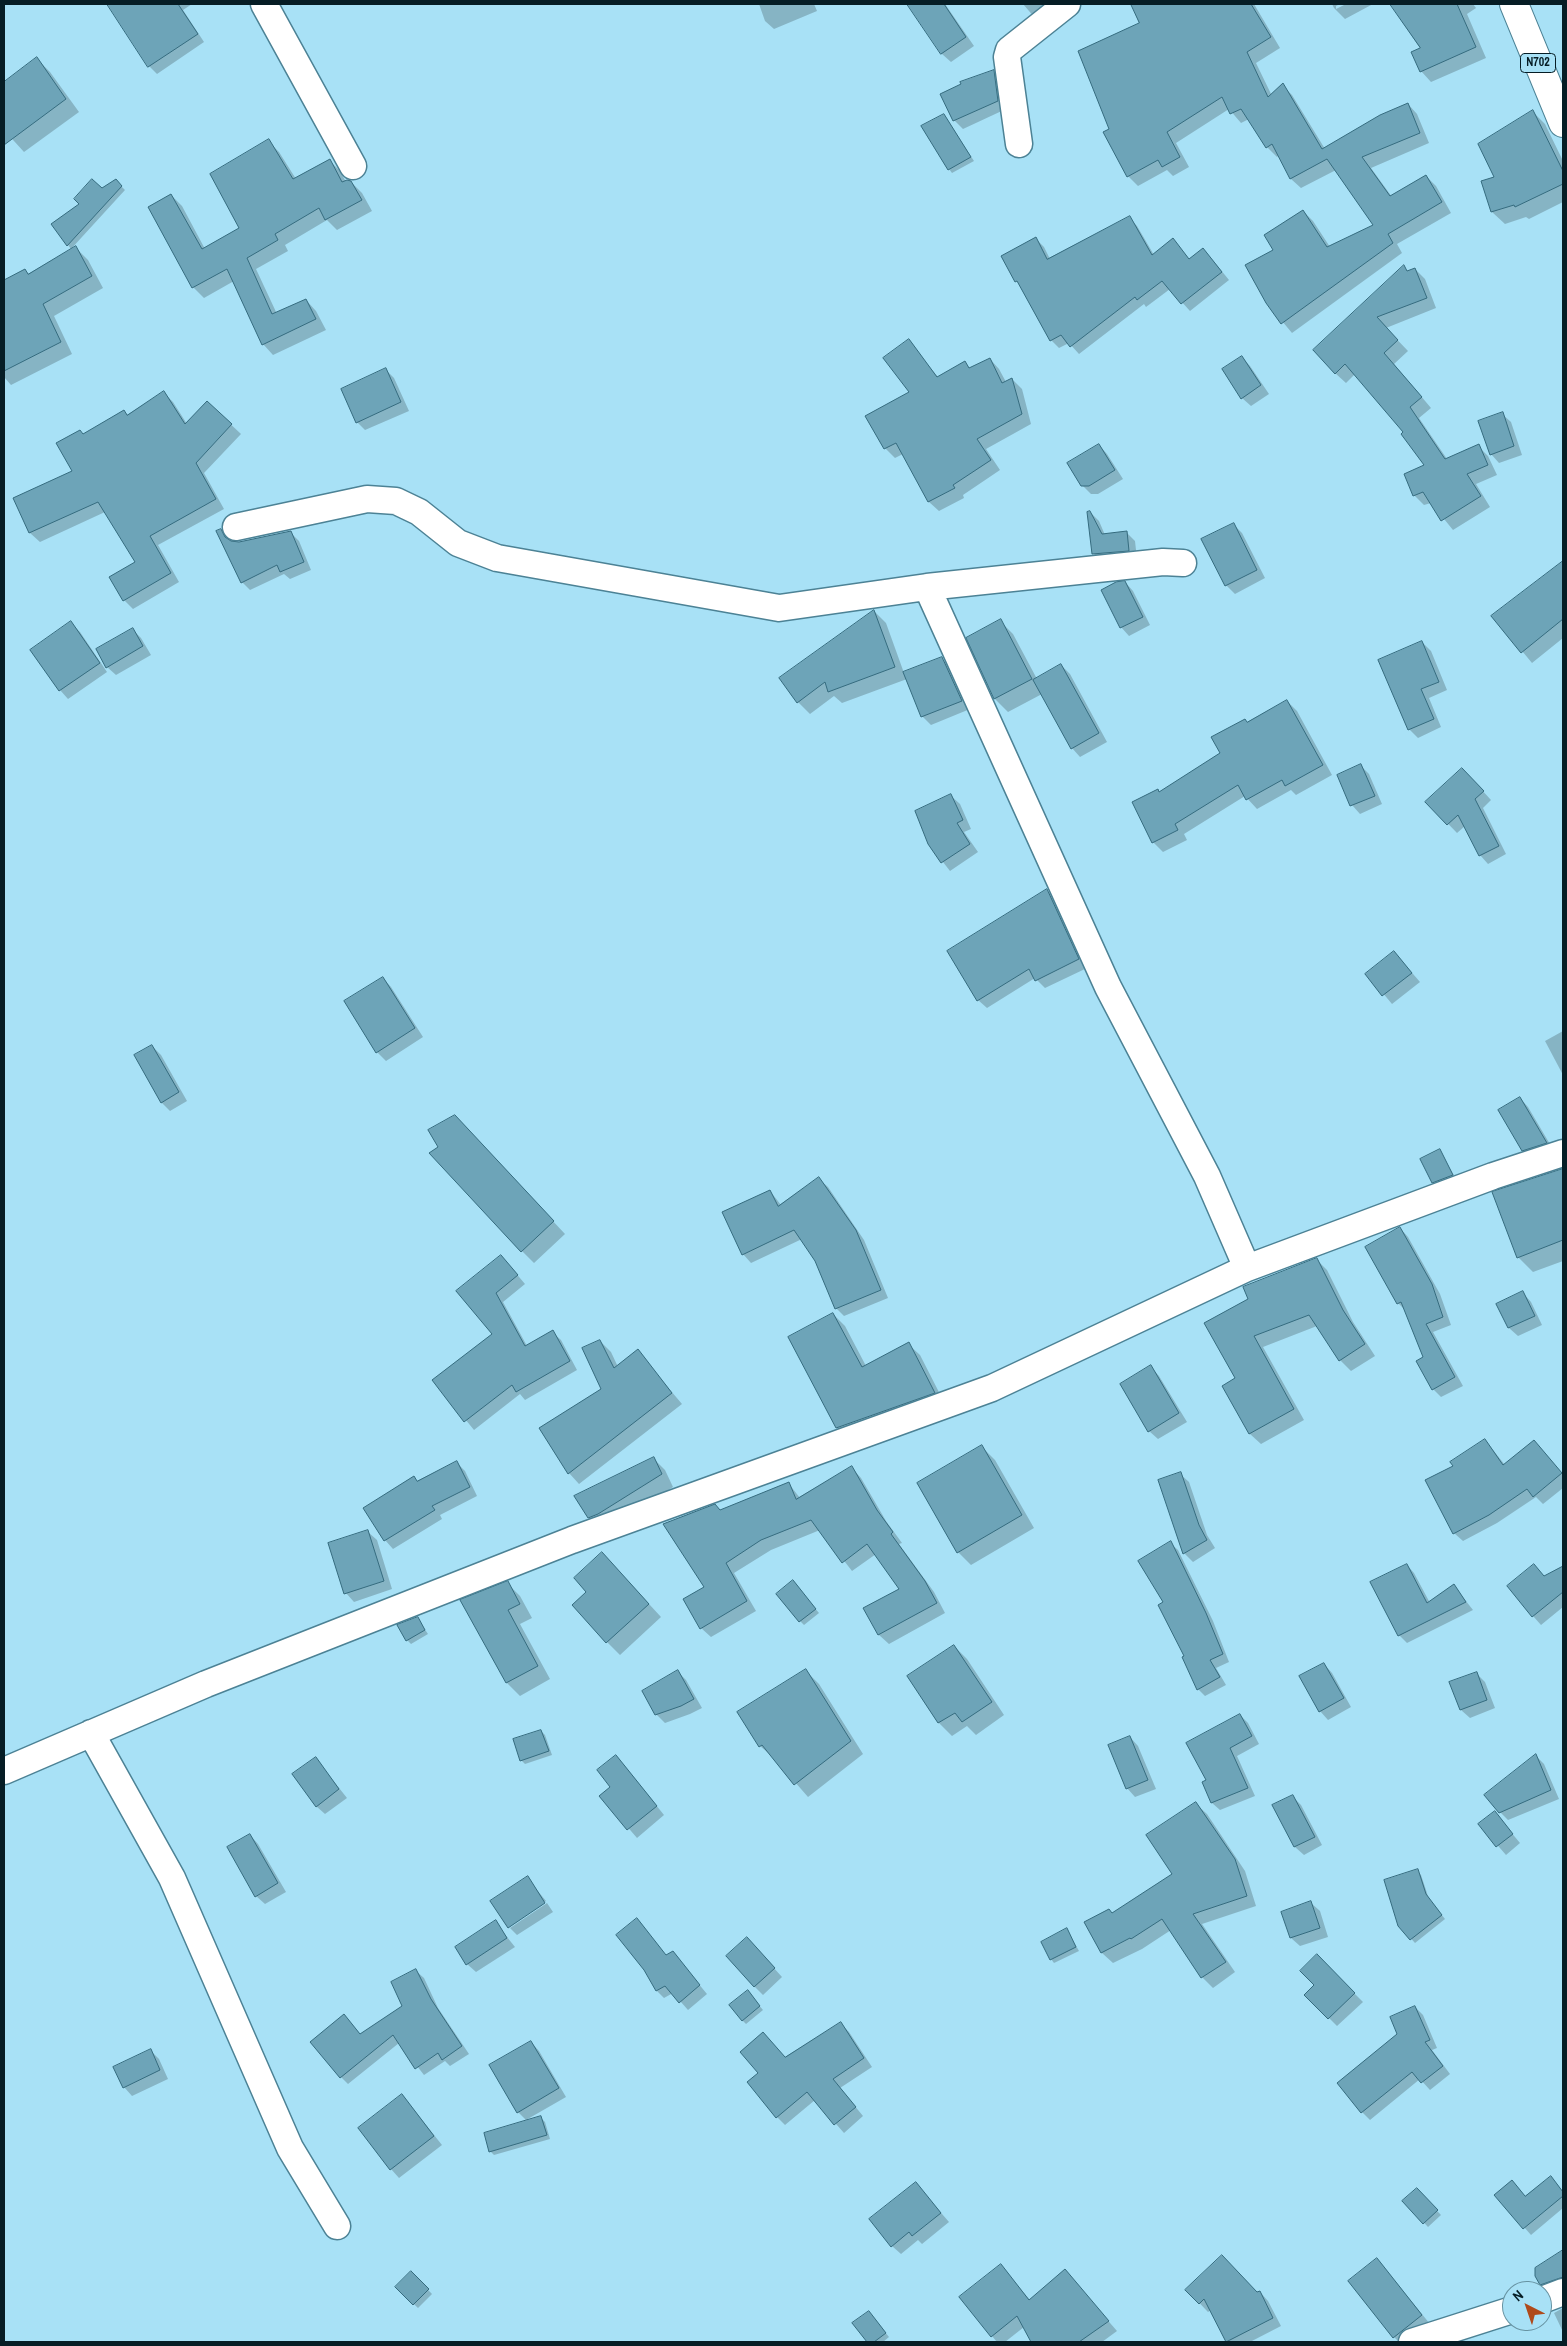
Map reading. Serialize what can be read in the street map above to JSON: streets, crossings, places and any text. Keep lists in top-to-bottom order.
{
  "streets": {
    "highway": ["N702"]
  },
  "north": "top left"
}
